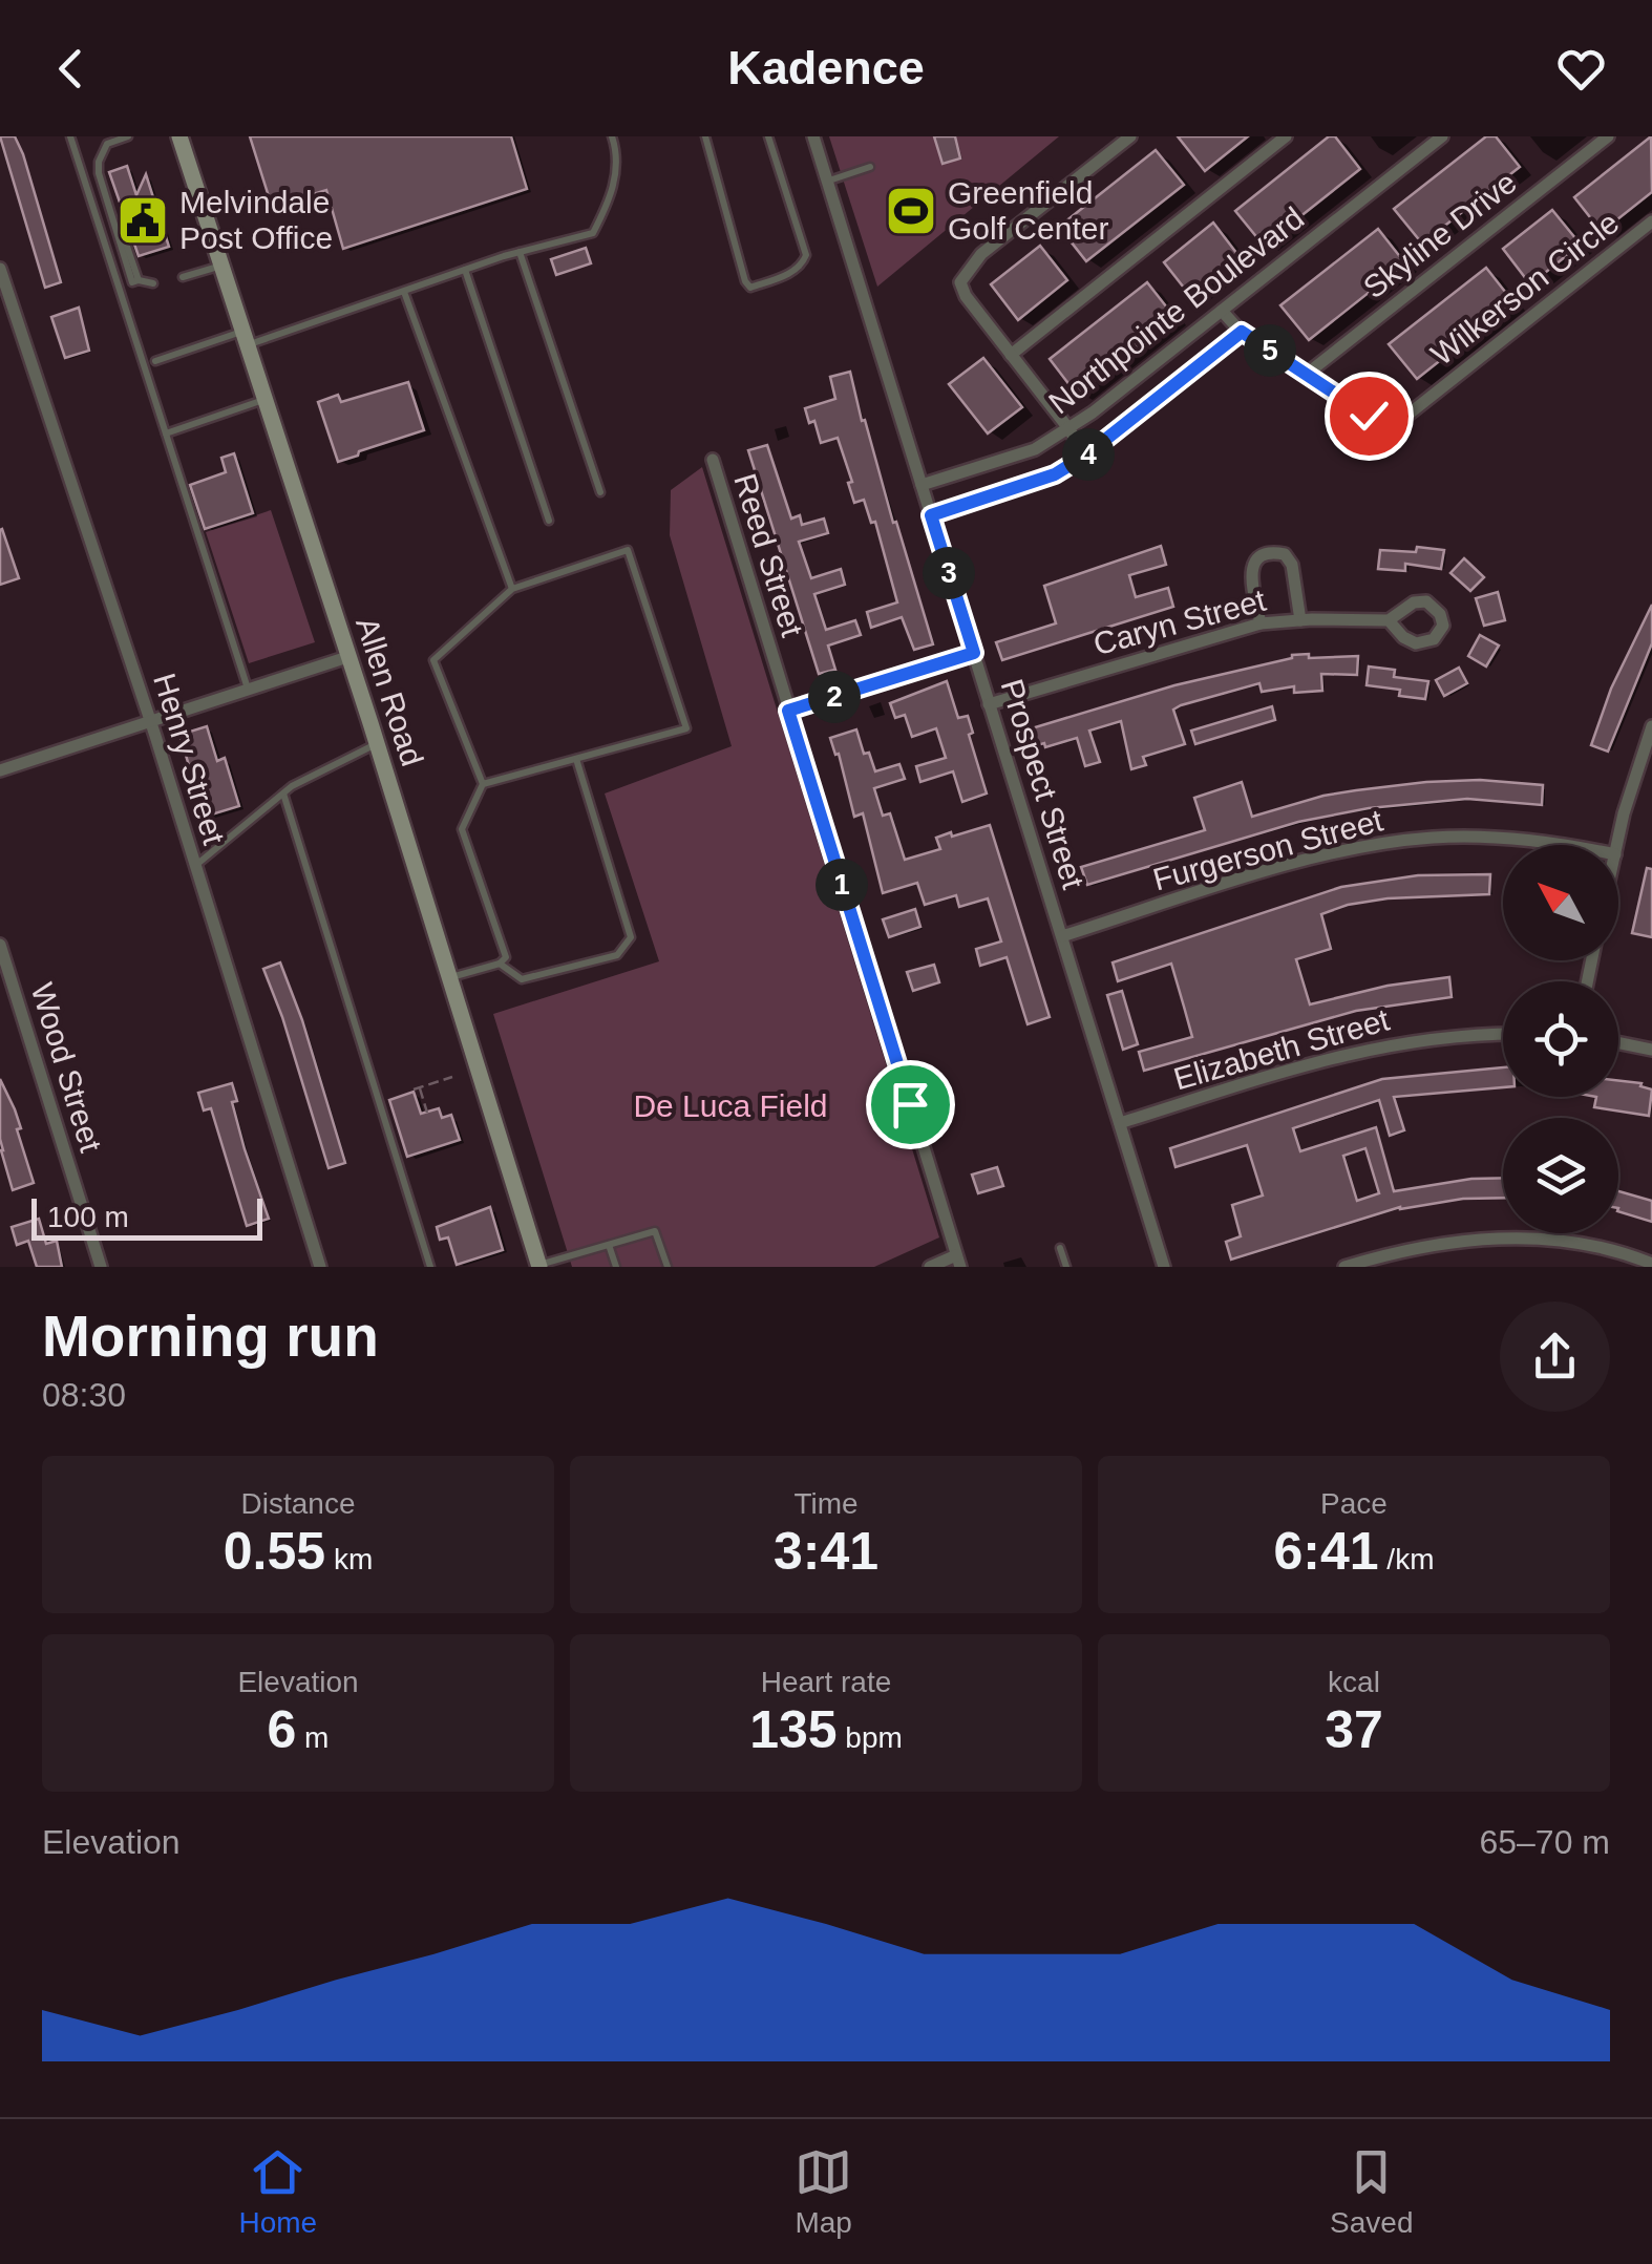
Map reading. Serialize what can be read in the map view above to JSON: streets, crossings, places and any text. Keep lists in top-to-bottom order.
{
  "streets": {
    "main road": ["Allen Road"],
    "street": [
      "Skyline Drive",
      "Wilkerson Circle",
      "Northpointe Boulevard",
      "Reed Street",
      "Caryn Street",
      "Henry Street",
      "Prospect Street",
      "Furgerson Street",
      "Elizabeth Street",
      "Wood Street"
    ]
  },
  "crossings": [
    ["Skyline Drive", "Wilkerson Circle"],
    ["Wilkerson Circle", "Northpointe Boulevard"],
    ["Northpointe Boulevard", "Prospect Street"],
    ["Caryn Street", "Prospect Street"],
    ["Prospect Street", "Furgerson Street"],
    ["Prospect Street", "Elizabeth Street"]
  ],
  "parks": ["De Luca Field"],
  "places": {
    "sports": ["Greenfield Golf Center"],
    "public building": ["Melvindale Post Office"]
  },
  "scale_bar": "100 m",
  "north": "top left",
  "page": {
    "header": "Kadence",
    "pins": [
      "5",
      "4",
      "3",
      "2",
      "1"
    ],
    "scale": "100 m",
    "heading": ["Morning run", "08:30"],
    "stats": [
      ["Distance", "0.55 km"],
      ["Time", "3:41"],
      ["Pace", "6:41 /km"],
      ["Elevation", "6 m"],
      ["Heart rate", "135 bpm"],
      ["kcal", "37"]
    ],
    "chart": ["Elevation", "65–70 m"],
    "tabs": ["Home", "Map", "Saved"]
  }
}
